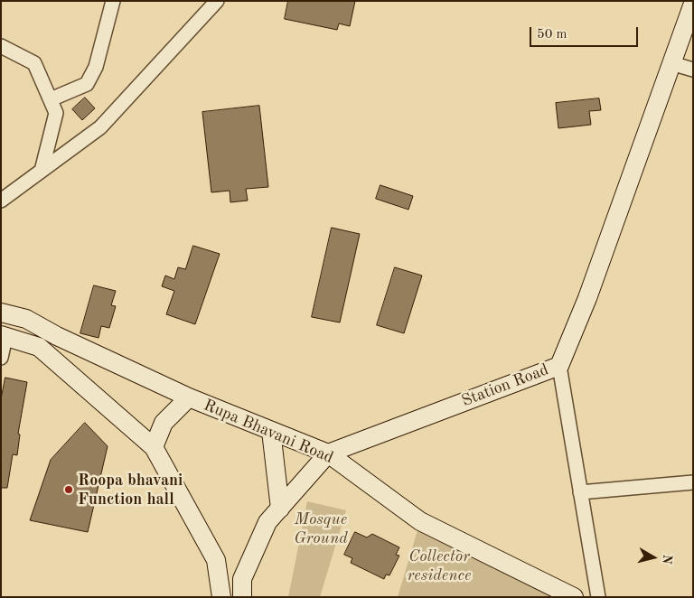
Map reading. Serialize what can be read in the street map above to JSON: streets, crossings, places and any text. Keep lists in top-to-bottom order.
{
  "streets": {
    "main road": ["Station Road", "Rupa Bhavani Road"]
  },
  "crossings": [
    ["Station Road", "Rupa Bhavani Road"]
  ],
  "parks": ["Mosque Ground", "Collector residence"],
  "places": ["Roopa bhavani Function hall"],
  "scale_bar": "50 m",
  "north": "right"
}
